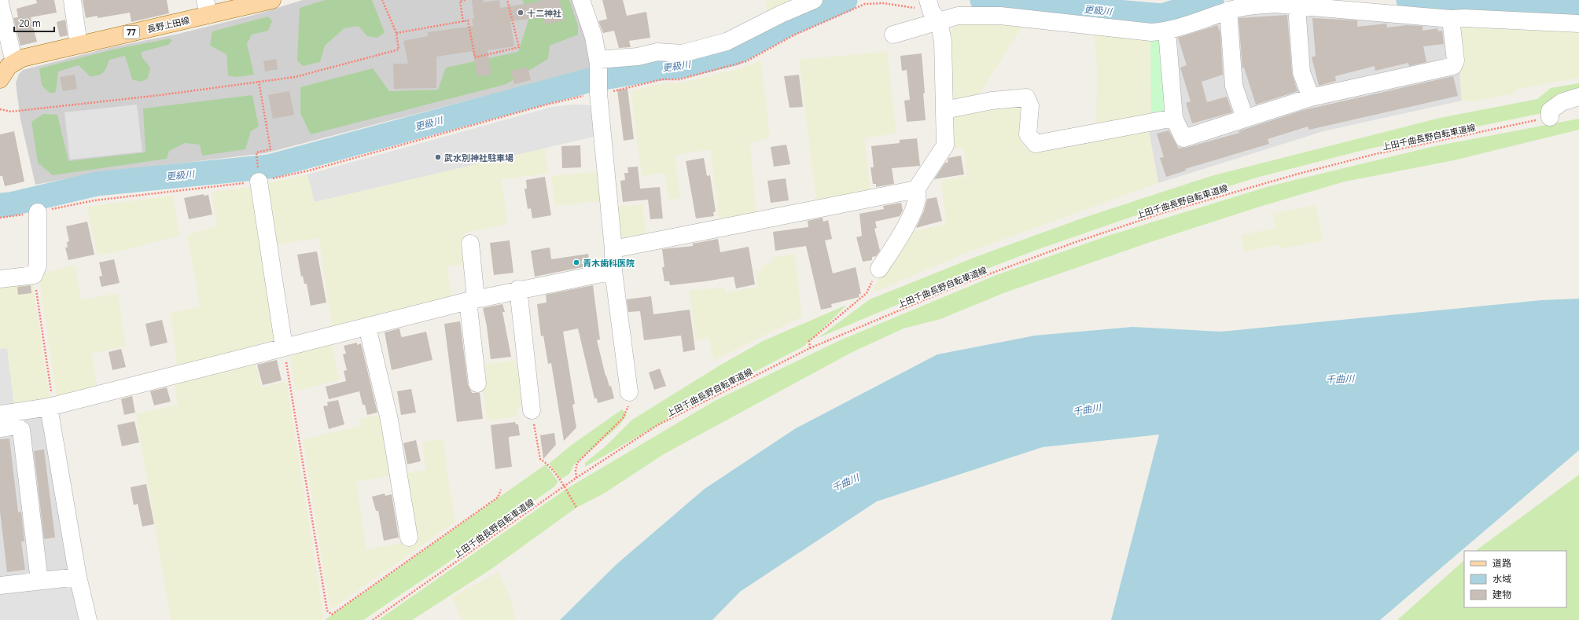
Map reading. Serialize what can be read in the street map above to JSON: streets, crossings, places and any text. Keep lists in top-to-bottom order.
{
  "streets": {
    "main road": ["長野上田線", "77"],
    "path": ["上田千曲長野自転車道線"]
  },
  "water": ["更級川", "千曲川"],
  "places": ["十二神社", "武水別神社駐車場", "青木歯科医院"],
  "legend": ["道路", "水域", "建物"],
  "scale_bar": "20 m"
}
